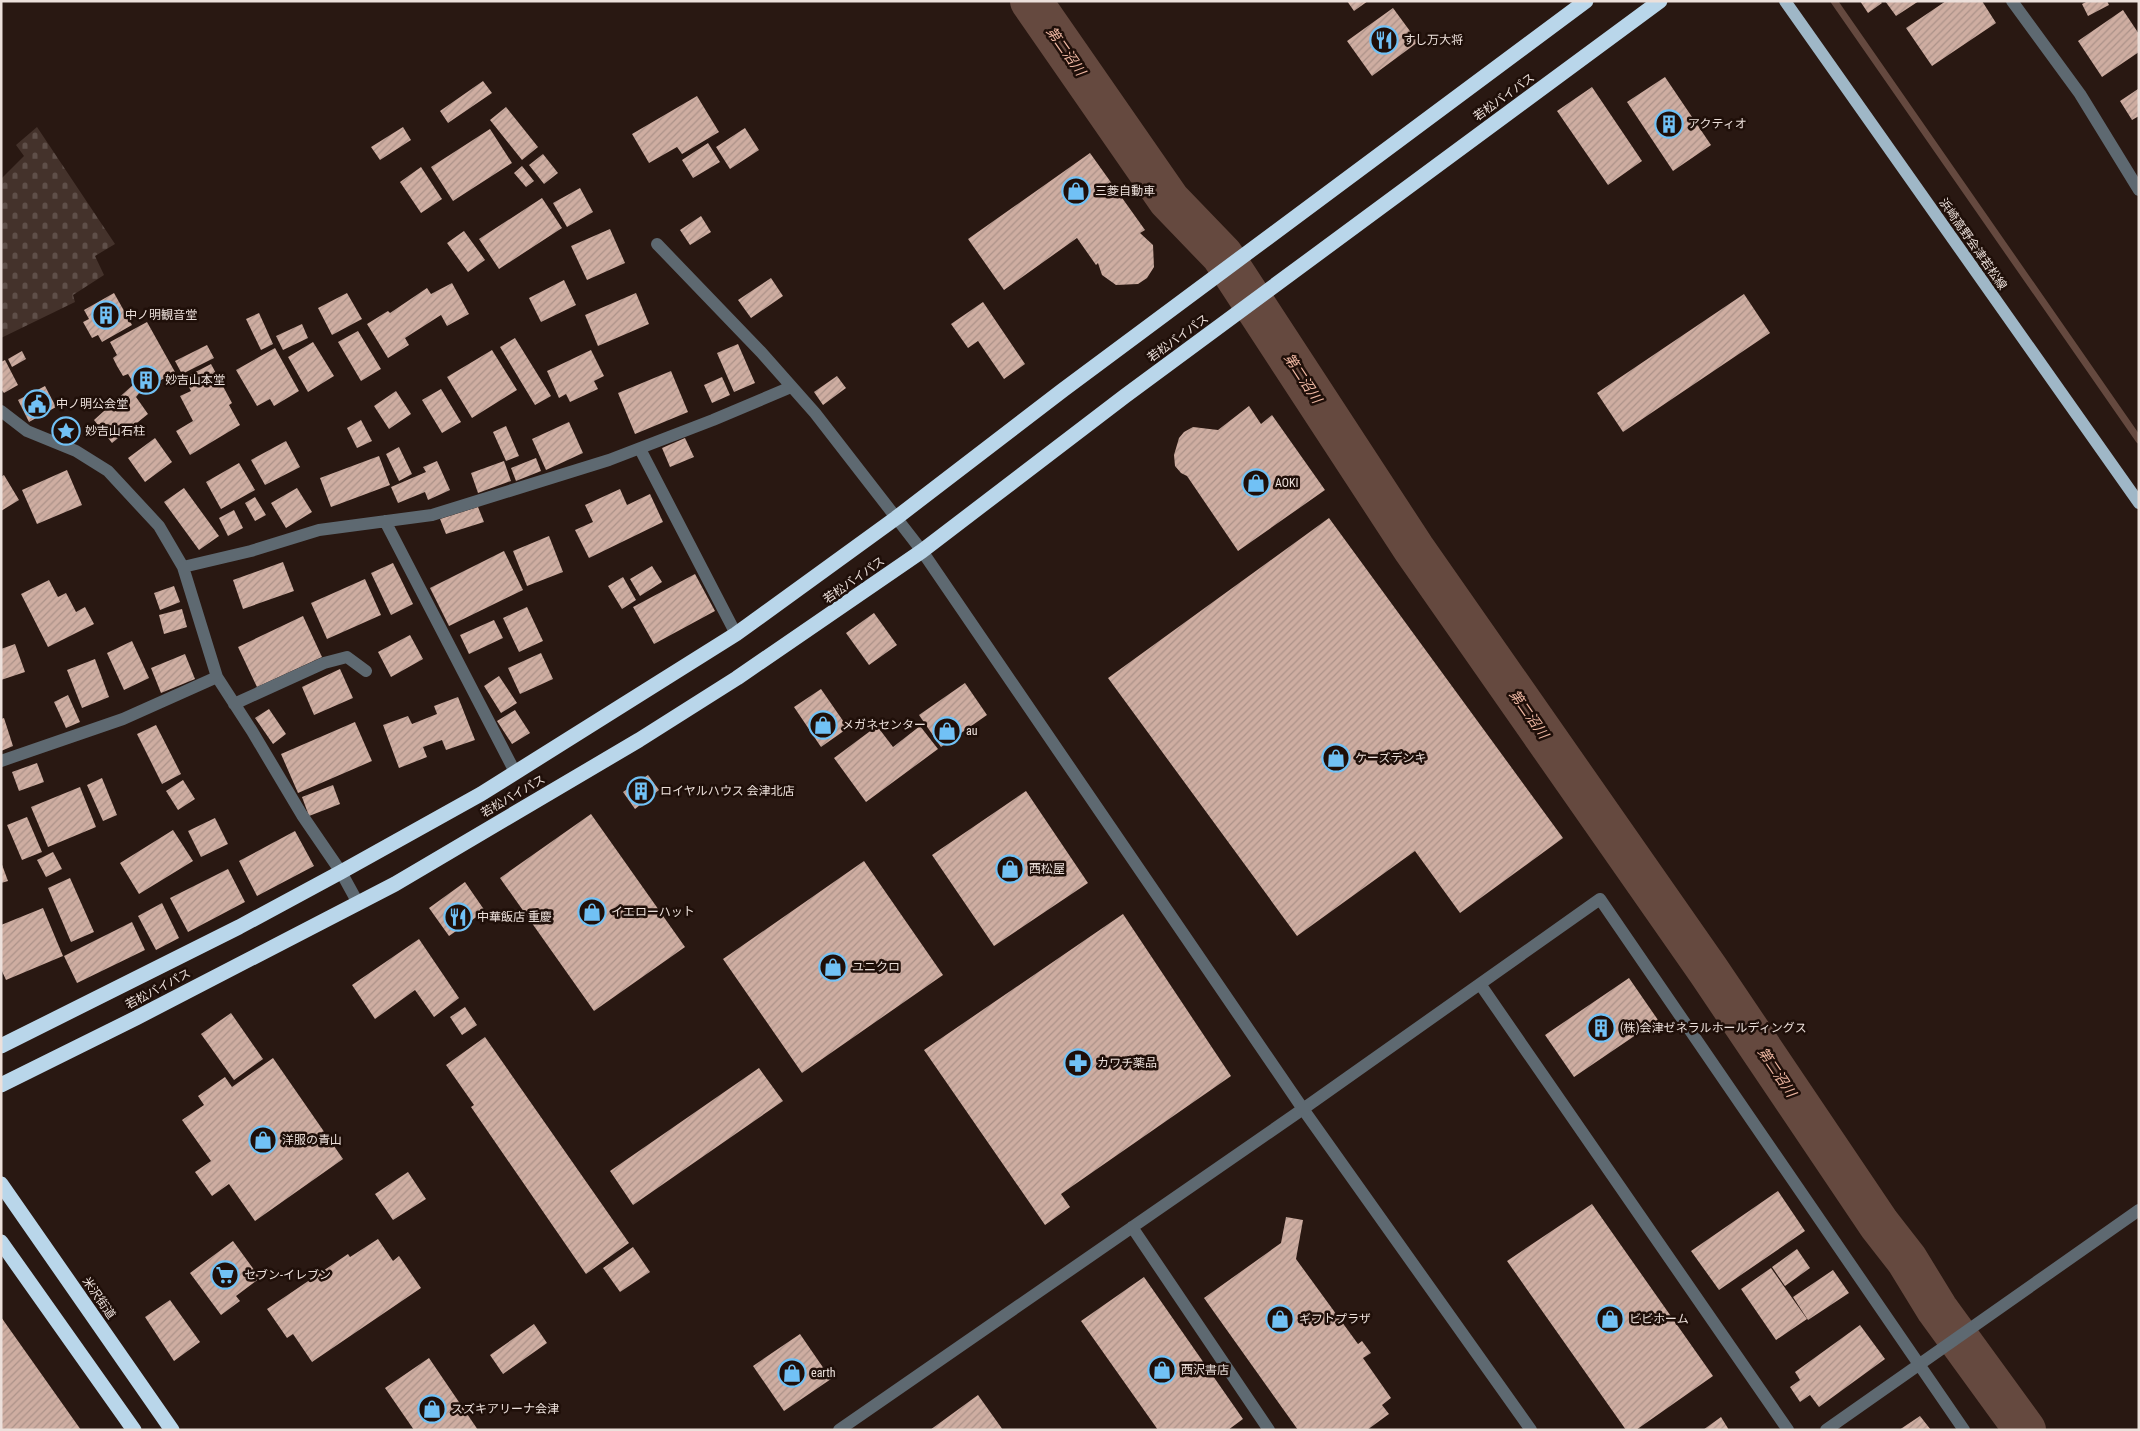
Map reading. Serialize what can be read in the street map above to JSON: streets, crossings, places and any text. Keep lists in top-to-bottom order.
{
  "streets": {
    "highway": ["若松バイパス", "米沢街道"],
    "main road": ["浜崎高野会津若松線"]
  },
  "water": ["第二沼川"],
  "places": {
    "restaurant": ["すし万大将", "中華飯店 重慶"],
    "building": [
      "アクティオ",
      "中ノ明観音堂",
      "妙吉山本堂",
      "ロイヤルハウス 会津北店",
      "(株)会津ゼネラルホールディングス"
    ],
    "shop": [
      "三菱自動車",
      "AOKI",
      "メガネセンター",
      "au",
      "ケーズデンキ",
      "西松屋",
      "イエローハット",
      "ユニクロ",
      "洋服の青山",
      "ギフトプラザ",
      "ビビホーム",
      "西沢書店",
      "earth",
      "スズキアリーナ会津"
    ],
    "public building": ["中ノ明公会堂"],
    "place": ["妙吉山石柱"],
    "pharmacy": ["カワチ薬品"],
    "supermarket": ["セブン-イレブン"]
  }
}
